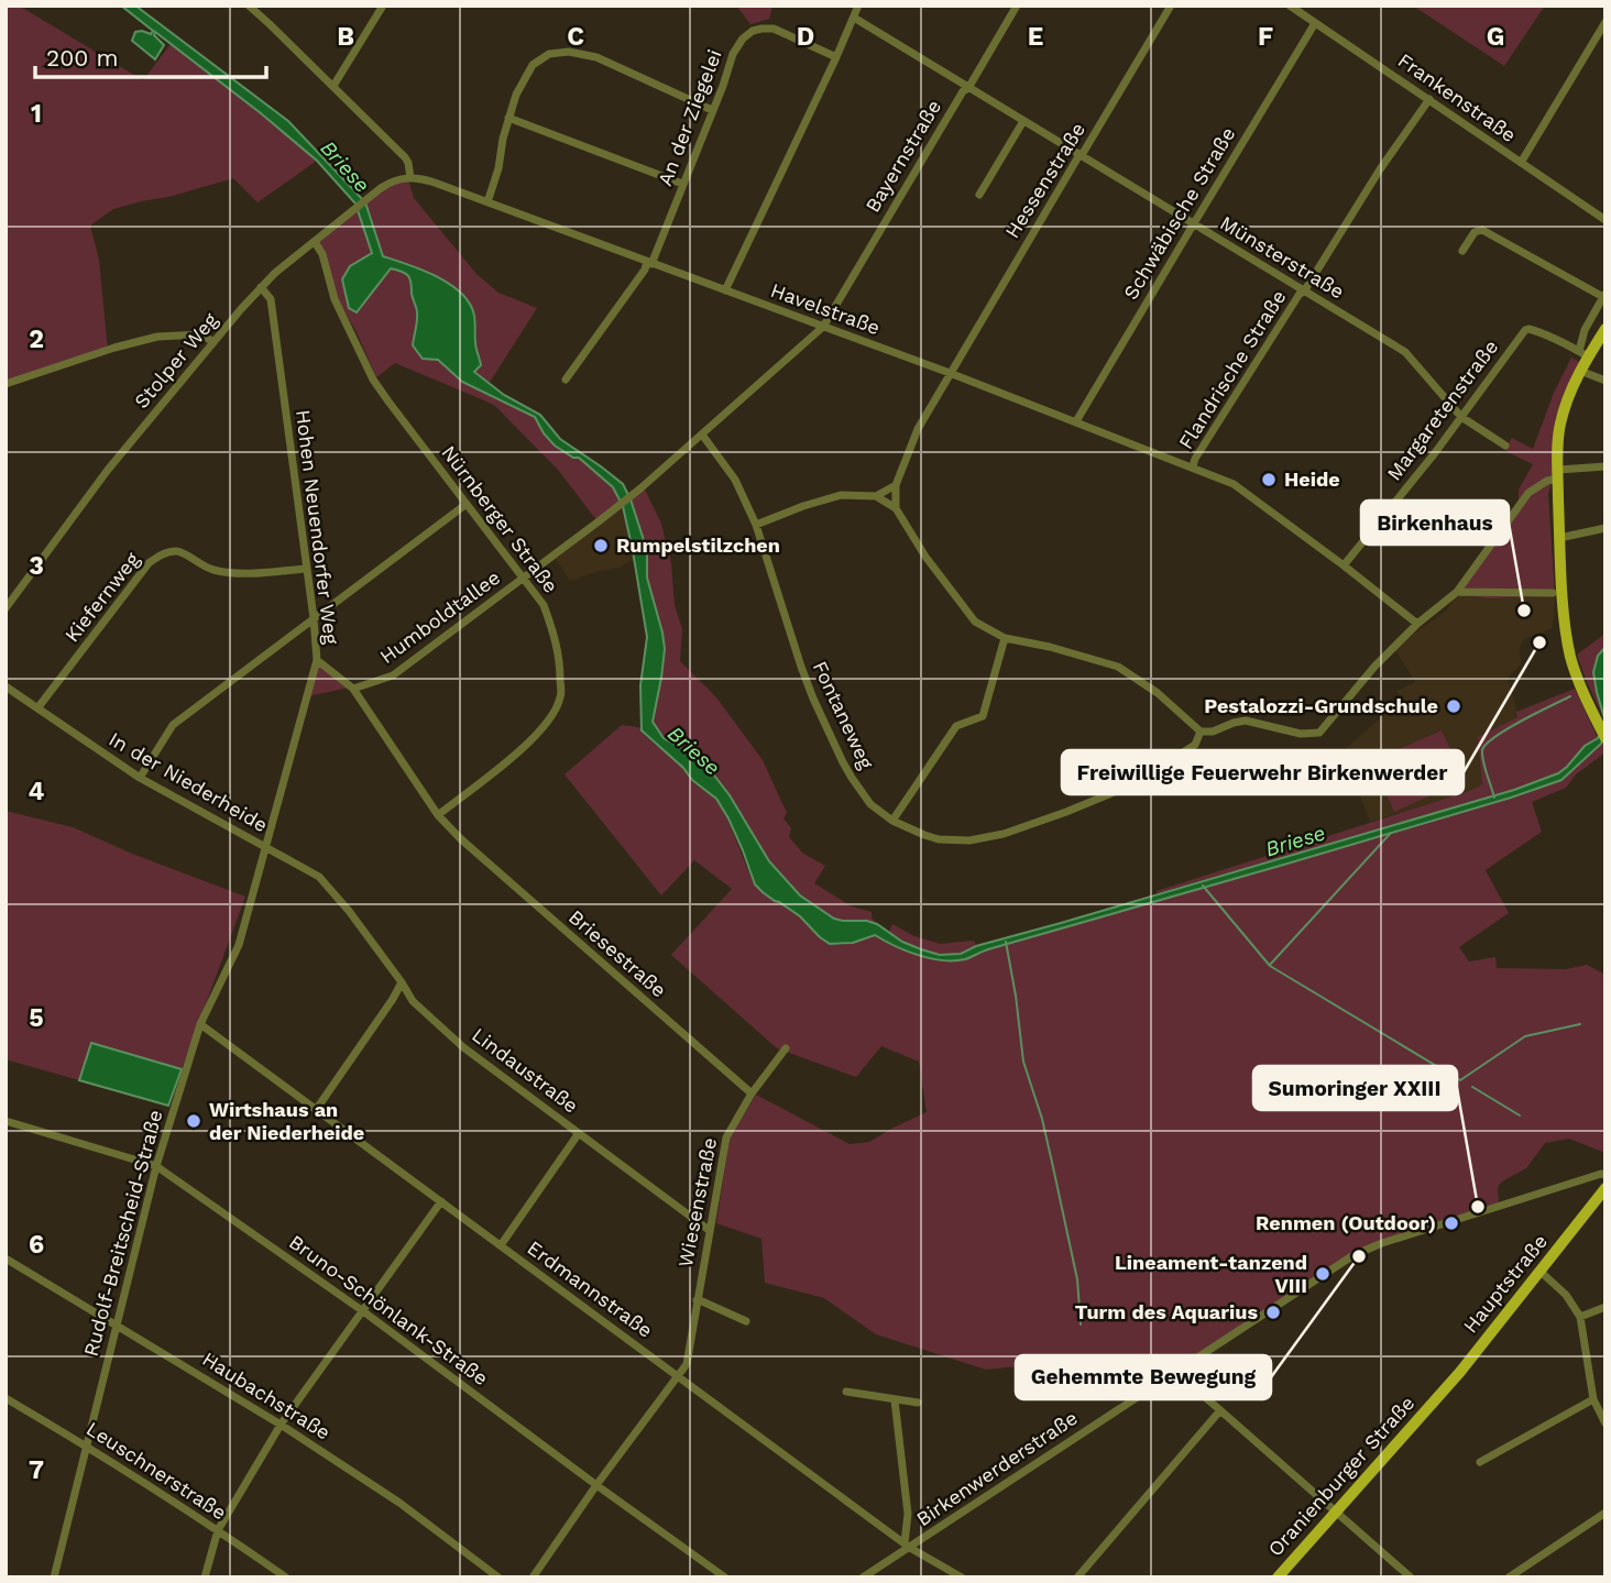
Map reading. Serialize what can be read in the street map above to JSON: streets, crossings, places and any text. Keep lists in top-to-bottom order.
{
  "streets": {
    "main road": ["Hauptstraße", "Oranienburger Straße"],
    "street": [
      "Frankenstraße",
      "An der Ziegelei",
      "Bayernstraße",
      "Hessenstraße",
      "Schwäbische Straße",
      "Münsterstraße",
      "Havelstraße",
      "Stolper Weg",
      "Flandrische Straße",
      "Margaretenstraße",
      "Nürnberger Straße",
      "Hohen Neuendorfer Weg",
      "Kiefernweg",
      "Humboldtallee",
      "Fontaneweg",
      "In der Niederheide",
      "Briesestraße",
      "Lindaustraße",
      "Wiesenstraße",
      "Rudolf-Breitscheid-Straße",
      "Erdmannstraße",
      "Bruno-Schönlank-Straße",
      "Haubachstraße",
      "Birkenwerderstraße",
      "Leuschnerstraße"
    ]
  },
  "crossings": [
    ["Frankenstraße", "Schwäbische Straße"],
    ["Frankenstraße", "Flandrische Straße"],
    ["An der Ziegelei", "Havelstraße"],
    ["Bayernstraße", "Münsterstraße"],
    ["Bayernstraße", "Havelstraße"],
    ["Hessenstraße", "Münsterstraße"],
    ["Hessenstraße", "Havelstraße"],
    ["Schwäbische Straße", "Münsterstraße"],
    ["Schwäbische Straße", "Havelstraße"],
    ["Münsterstraße", "Flandrische Straße"],
    ["Münsterstraße", "Margaretenstraße"],
    ["Havelstraße", "Stolper Weg"],
    ["Havelstraße", "Flandrische Straße"],
    ["Havelstraße", "Margaretenstraße"],
    ["Stolper Weg", "Nürnberger Straße"],
    ["Stolper Weg", "Hohen Neuendorfer Weg"],
    ["Nürnberger Straße", "Humboldtallee"],
    ["Nürnberger Straße", "Briesestraße"],
    ["Hohen Neuendorfer Weg", "Kiefernweg"],
    ["Hohen Neuendorfer Weg", "In der Niederheide"],
    ["Hohen Neuendorfer Weg", "Rudolf-Breitscheid-Straße"],
    ["Kiefernweg", "In der Niederheide"],
    ["Humboldtallee", "Fontaneweg"],
    ["Humboldtallee", "Briesestraße"],
    ["In der Niederheide", "Lindaustraße"],
    ["Briesestraße", "Wiesenstraße"],
    ["Lindaustraße", "Wiesenstraße"],
    ["Wiesenstraße", "Erdmannstraße"],
    ["Wiesenstraße", "Bruno-Schönlank-Straße"],
    ["Rudolf-Breitscheid-Straße", "Erdmannstraße"],
    ["Rudolf-Breitscheid-Straße", "Bruno-Schönlank-Straße"],
    ["Rudolf-Breitscheid-Straße", "Haubachstraße"],
    ["Rudolf-Breitscheid-Straße", "Leuschnerstraße"],
    ["Hauptstraße", "Oranienburger Straße"],
    ["Erdmannstraße", "Birkenwerderstraße"]
  ],
  "water": ["Briese"],
  "places": [
    "Heide",
    "Rumpelstilzchen",
    "Birkenhaus",
    "Freiwillige Feuerwehr Birkenwerder",
    "Pestalozzi-Grundschule",
    "Wirtshaus an der Niederheide",
    "Sumoringer XXIII",
    "Renmen (Outdoor)",
    "Gehemmte Bewegung",
    "Lineament-tanzend VIII",
    "Turm des Aquarius"
  ],
  "scale_bar": "200 m",
  "grid": {
    "columns": [
      "B",
      "C",
      "D",
      "E",
      "F",
      "G"
    ],
    "rows": [
      "1",
      "2",
      "3",
      "4",
      "5",
      "6",
      "7"
    ]
  }
}
